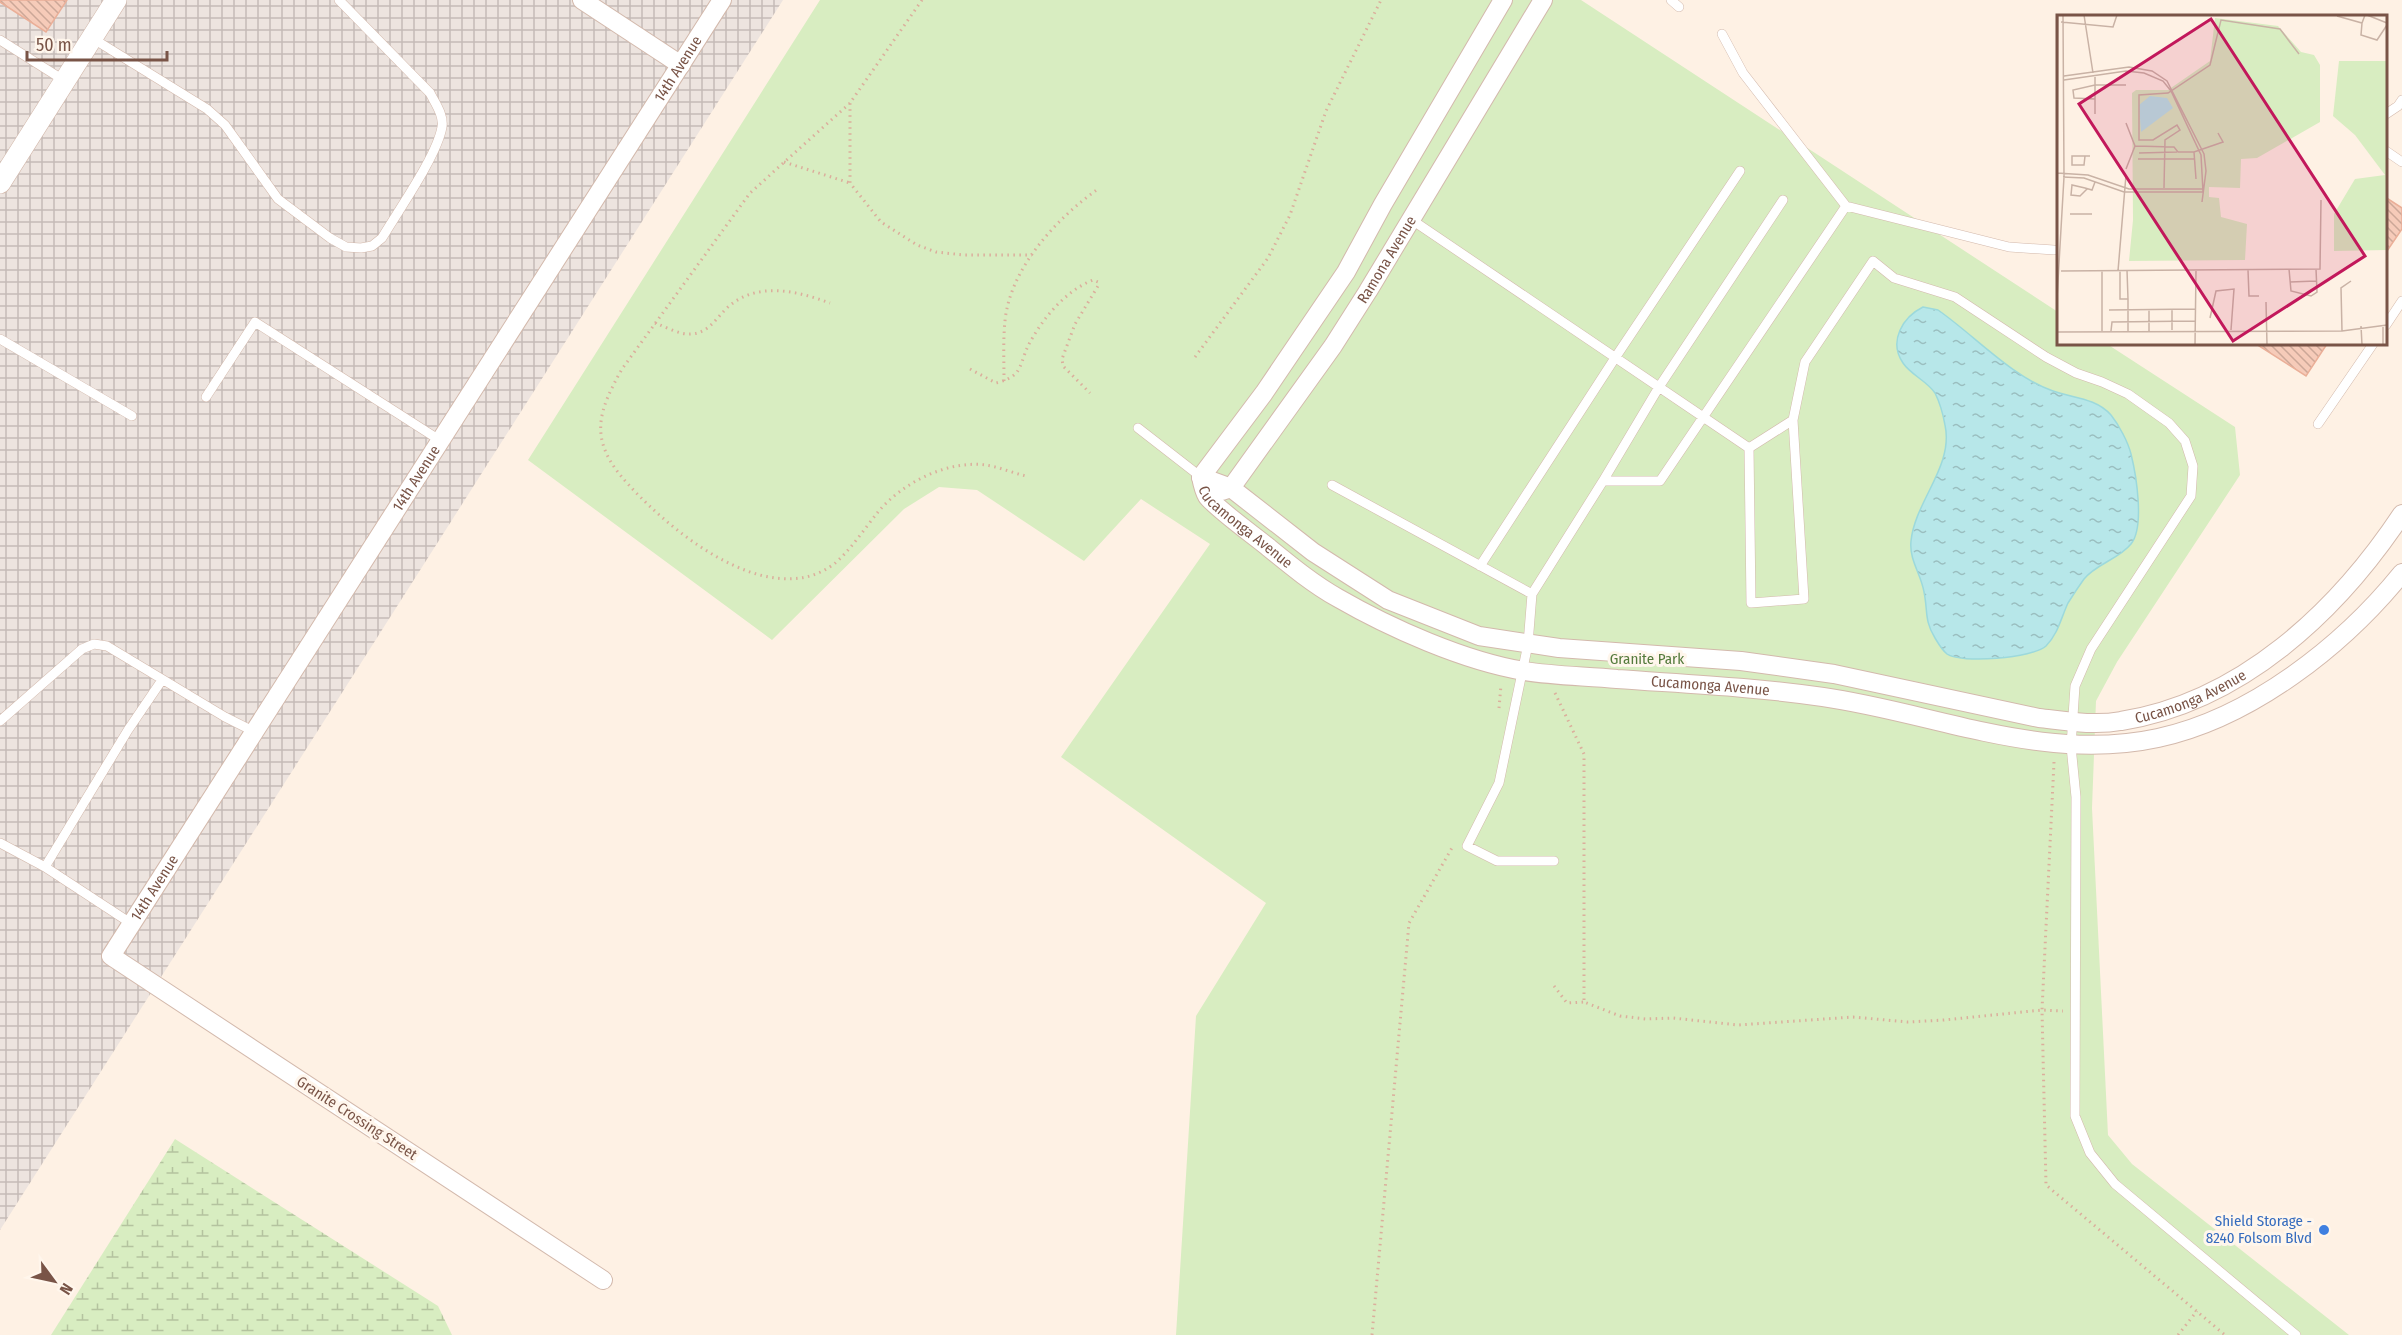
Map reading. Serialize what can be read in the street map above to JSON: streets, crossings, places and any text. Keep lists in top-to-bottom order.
{
  "streets": {
    "street": [
      "14th Avenue",
      "Ramona Avenue",
      "Cucamonga Avenue",
      "Granite Crossing Street"
    ]
  },
  "crossings": [
    ["14th Avenue", "Granite Crossing Street"],
    ["Ramona Avenue", "Cucamonga Avenue"]
  ],
  "parks": ["Granite Park"],
  "places": ["Shield Storage - 8240 Folsom Blvd"],
  "scale_bar": "50 m",
  "north": "bottom right"
}
